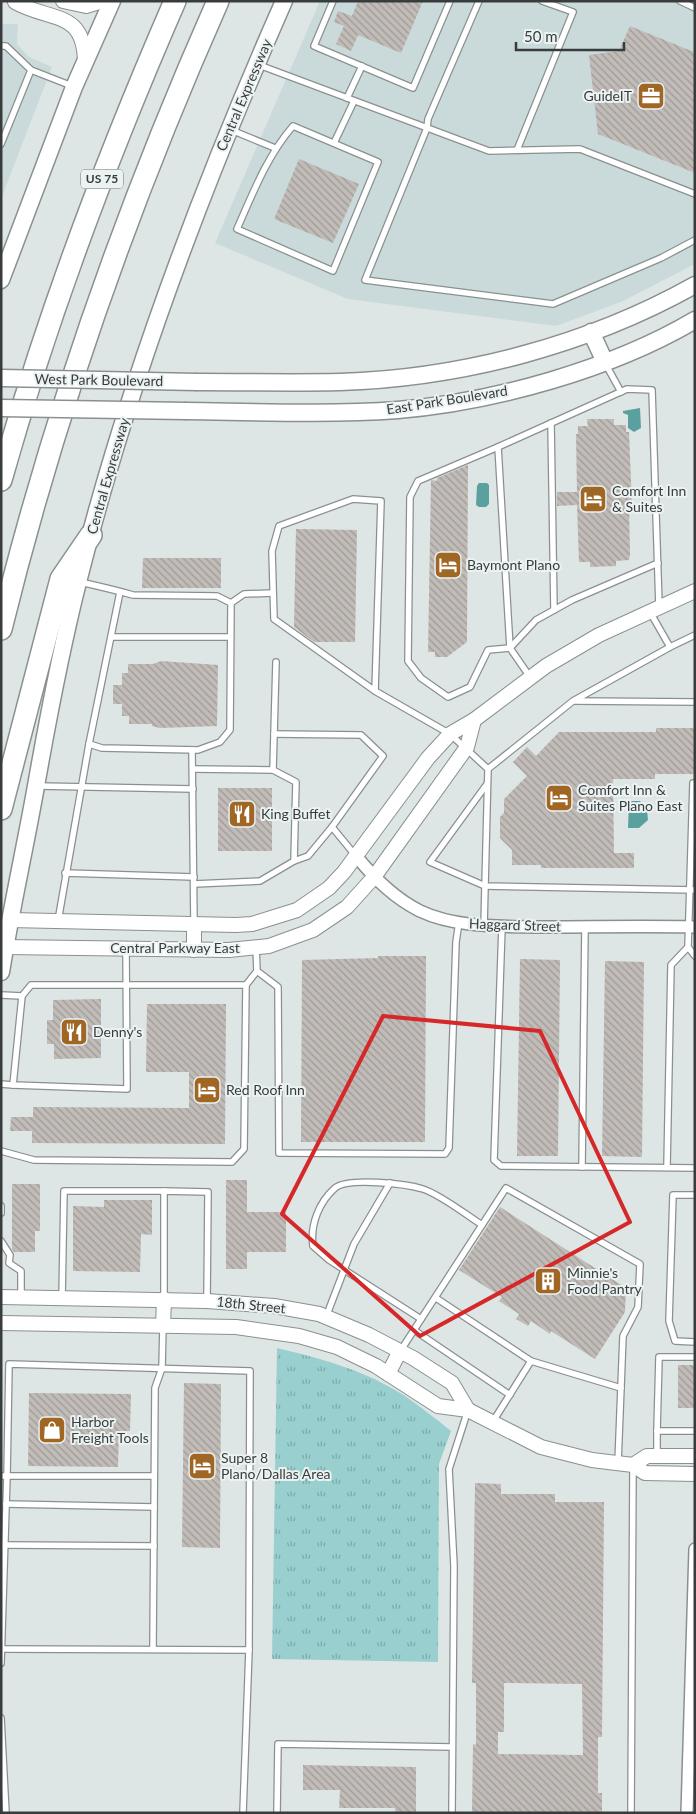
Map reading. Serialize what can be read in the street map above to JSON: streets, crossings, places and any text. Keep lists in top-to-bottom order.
{
  "streets": {
    "highway": ["US 75"],
    "main road": ["Central Expressway", "West Park Boulevard", "East Park Boulevard"],
    "street": ["Haggard Street", "Central Parkway East", "18th Street"]
  },
  "crossings": [
    ["Central Expressway", "Central Parkway East"],
    ["Haggard Street", "Central Parkway East"]
  ],
  "places": {
    "office": ["GuideIT"],
    "hotel": [
      "Comfort Inn & Suites",
      "Baymont Plano",
      "Comfort Inn & Suites Plano East",
      "Red Roof Inn",
      "Super 8 Plano/Dallas Area"
    ],
    "restaurant": ["King Buffet", "Denny's"],
    "building": ["Minnie's Food Pantry"],
    "shop": ["Harbor Freight Tools"]
  },
  "scale_bar": "50 m"
}
